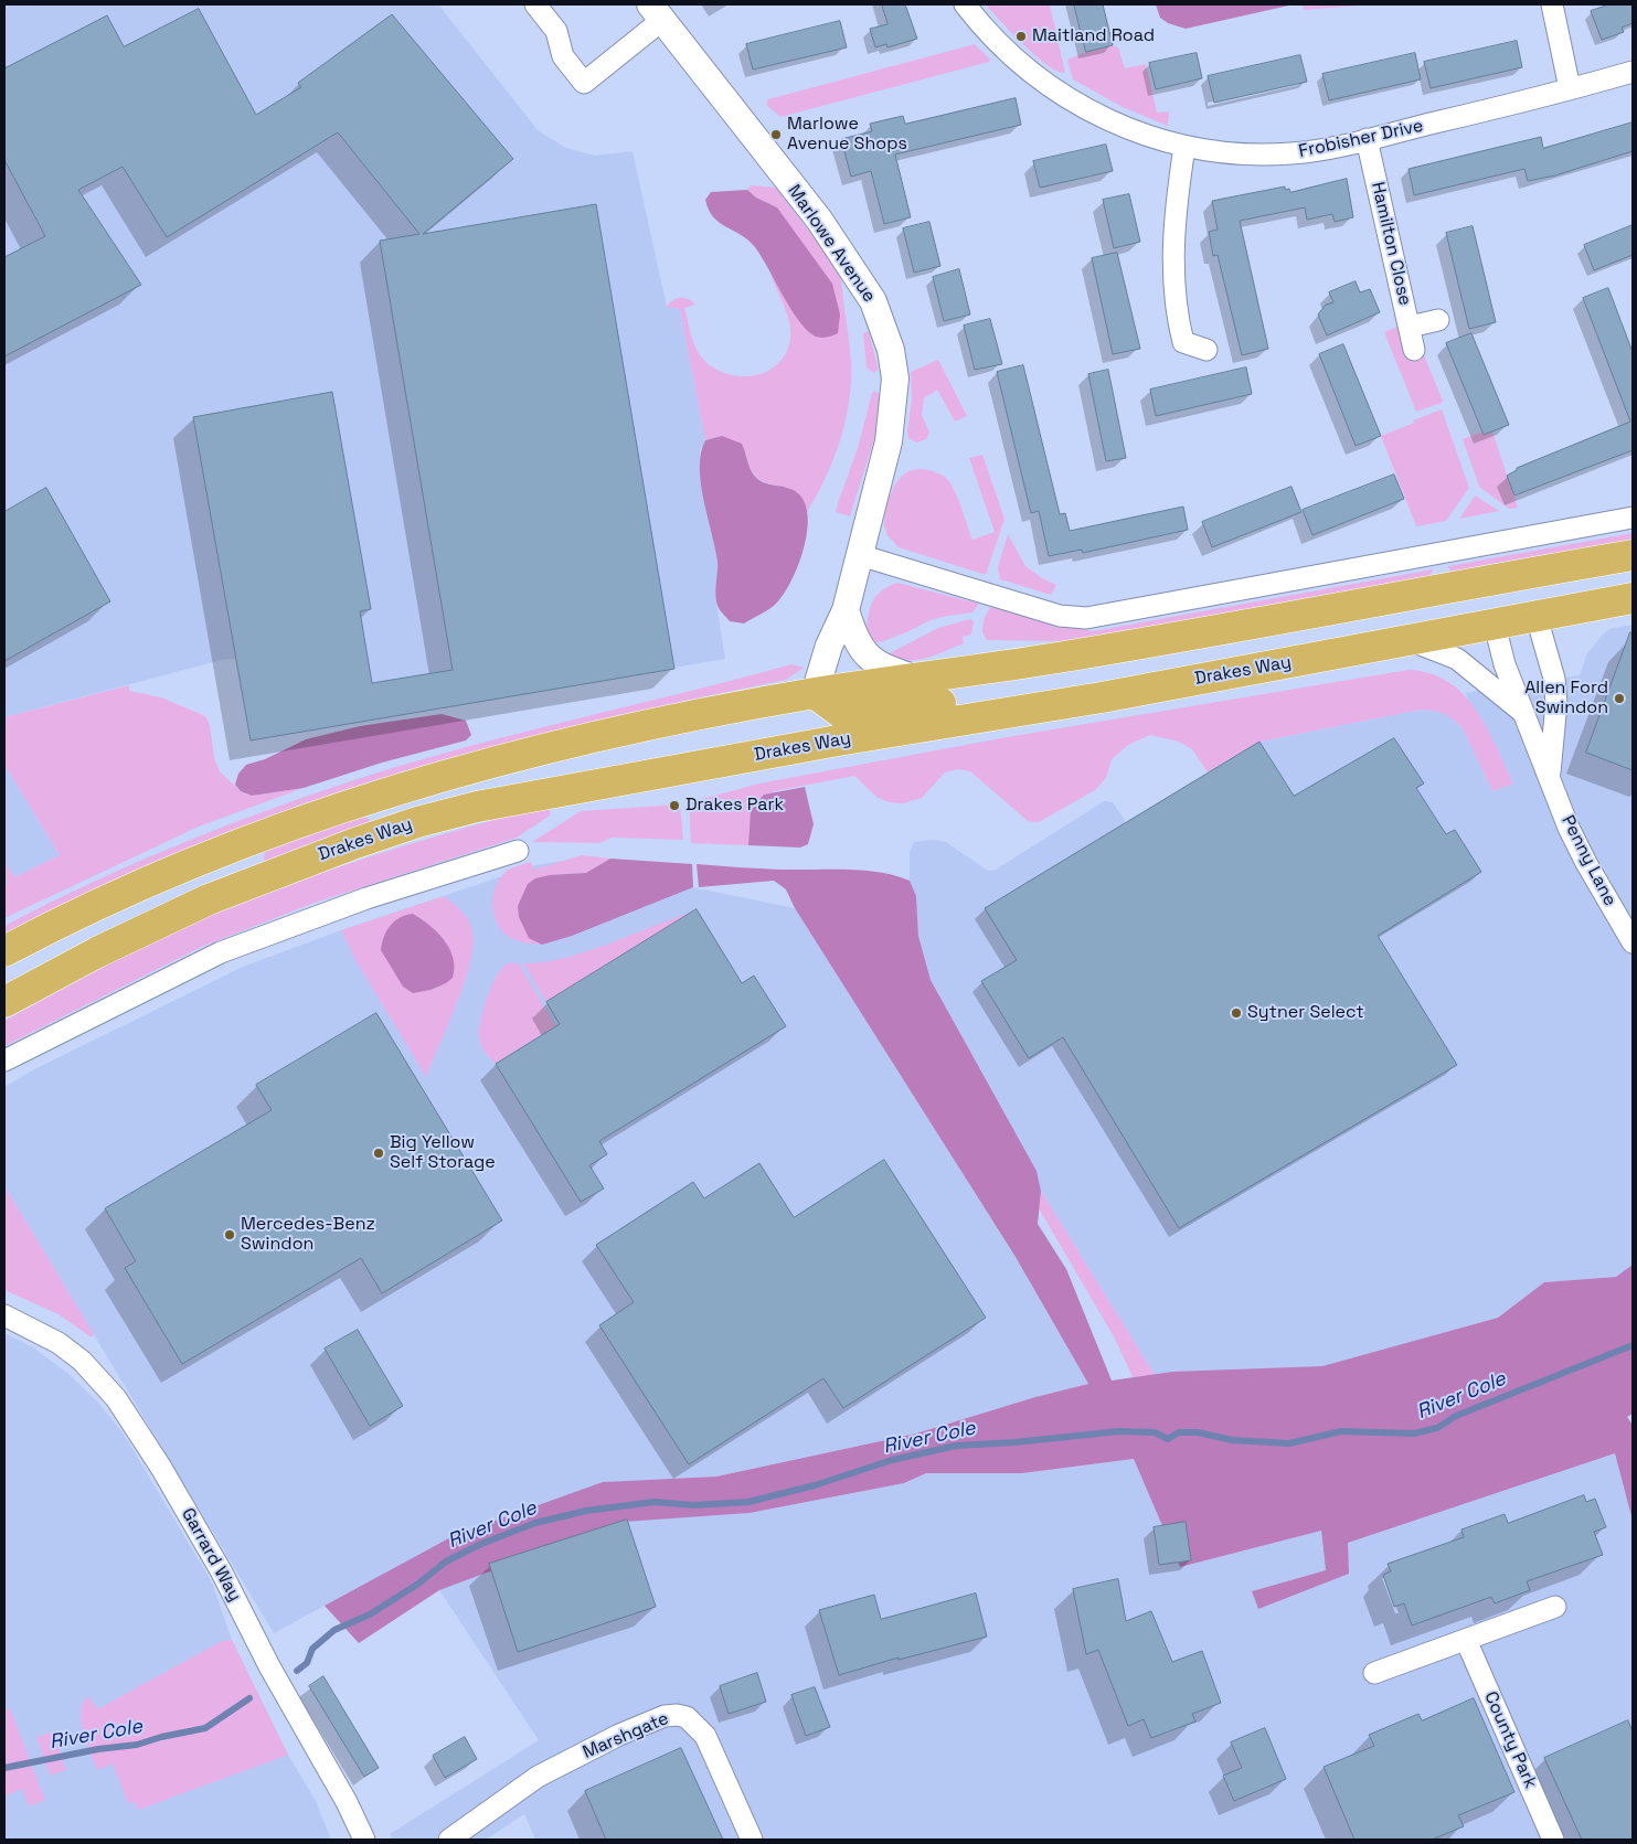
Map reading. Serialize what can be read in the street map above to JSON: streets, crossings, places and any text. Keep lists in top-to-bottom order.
{
  "streets": {
    "main road": ["Drakes Way"],
    "street": [
      "Frobisher Drive",
      "Marlowe Avenue",
      "Hamilton Close",
      "Penny Lane",
      "Garrard Way",
      "Marshgate",
      "County Park"
    ]
  },
  "crossings": [
    ["Frobisher Drive", "Hamilton Close"],
    ["Drakes Way", "Penny Lane"]
  ],
  "water": ["River Cole"],
  "places": [
    "Maitland Road",
    "Marlowe Avenue Shops",
    "Allen Ford Swindon",
    "Drakes Park",
    "Sytner Select",
    "Big Yellow Self Storage",
    "Mercedes-Benz Swindon"
  ]
}
